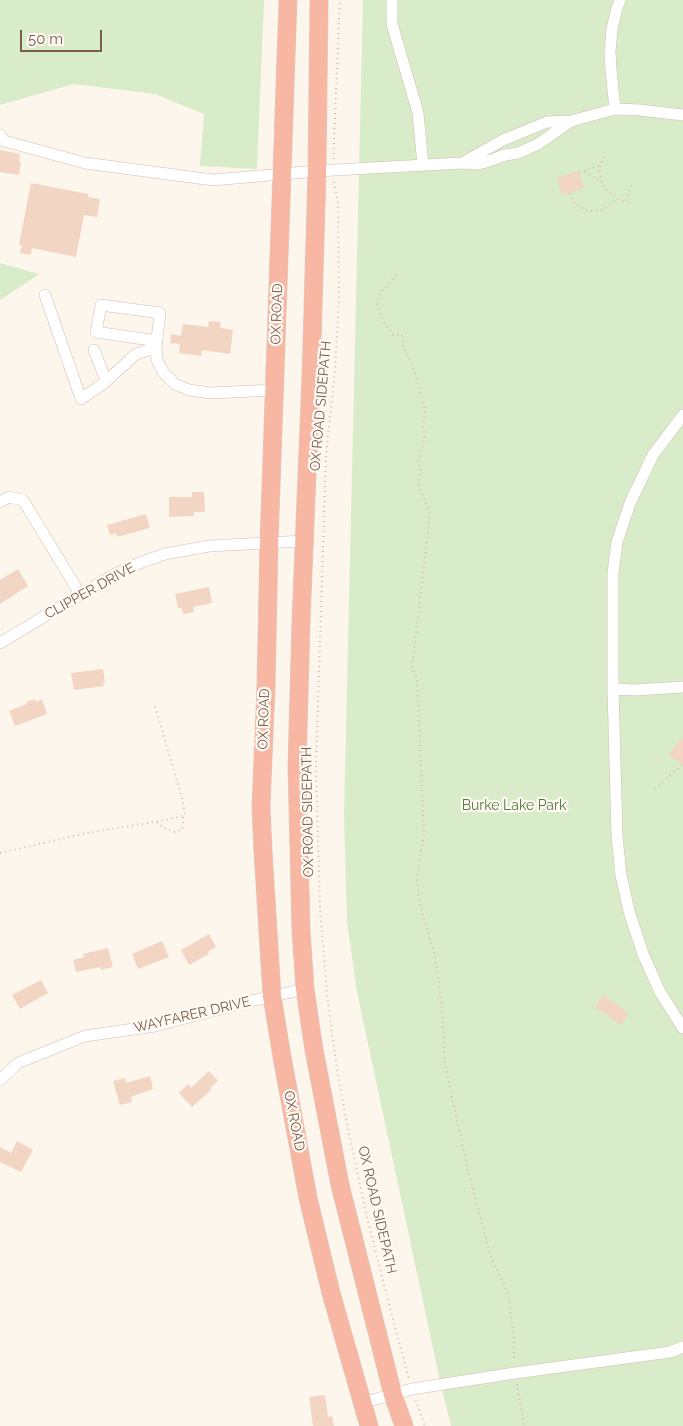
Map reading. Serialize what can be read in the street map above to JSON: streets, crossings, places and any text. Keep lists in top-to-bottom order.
{
  "streets": {
    "highway": ["OX ROAD"],
    "street": ["CLIPPER DRIVE", "WAYFARER DRIVE"],
    "path": ["OX ROAD SIDEPATH"]
  },
  "crossings": [
    ["OX ROAD", "CLIPPER DRIVE"],
    ["OX ROAD", "WAYFARER DRIVE"]
  ],
  "parks": ["Burke Lake Park"],
  "scale_bar": "50 m"
}
